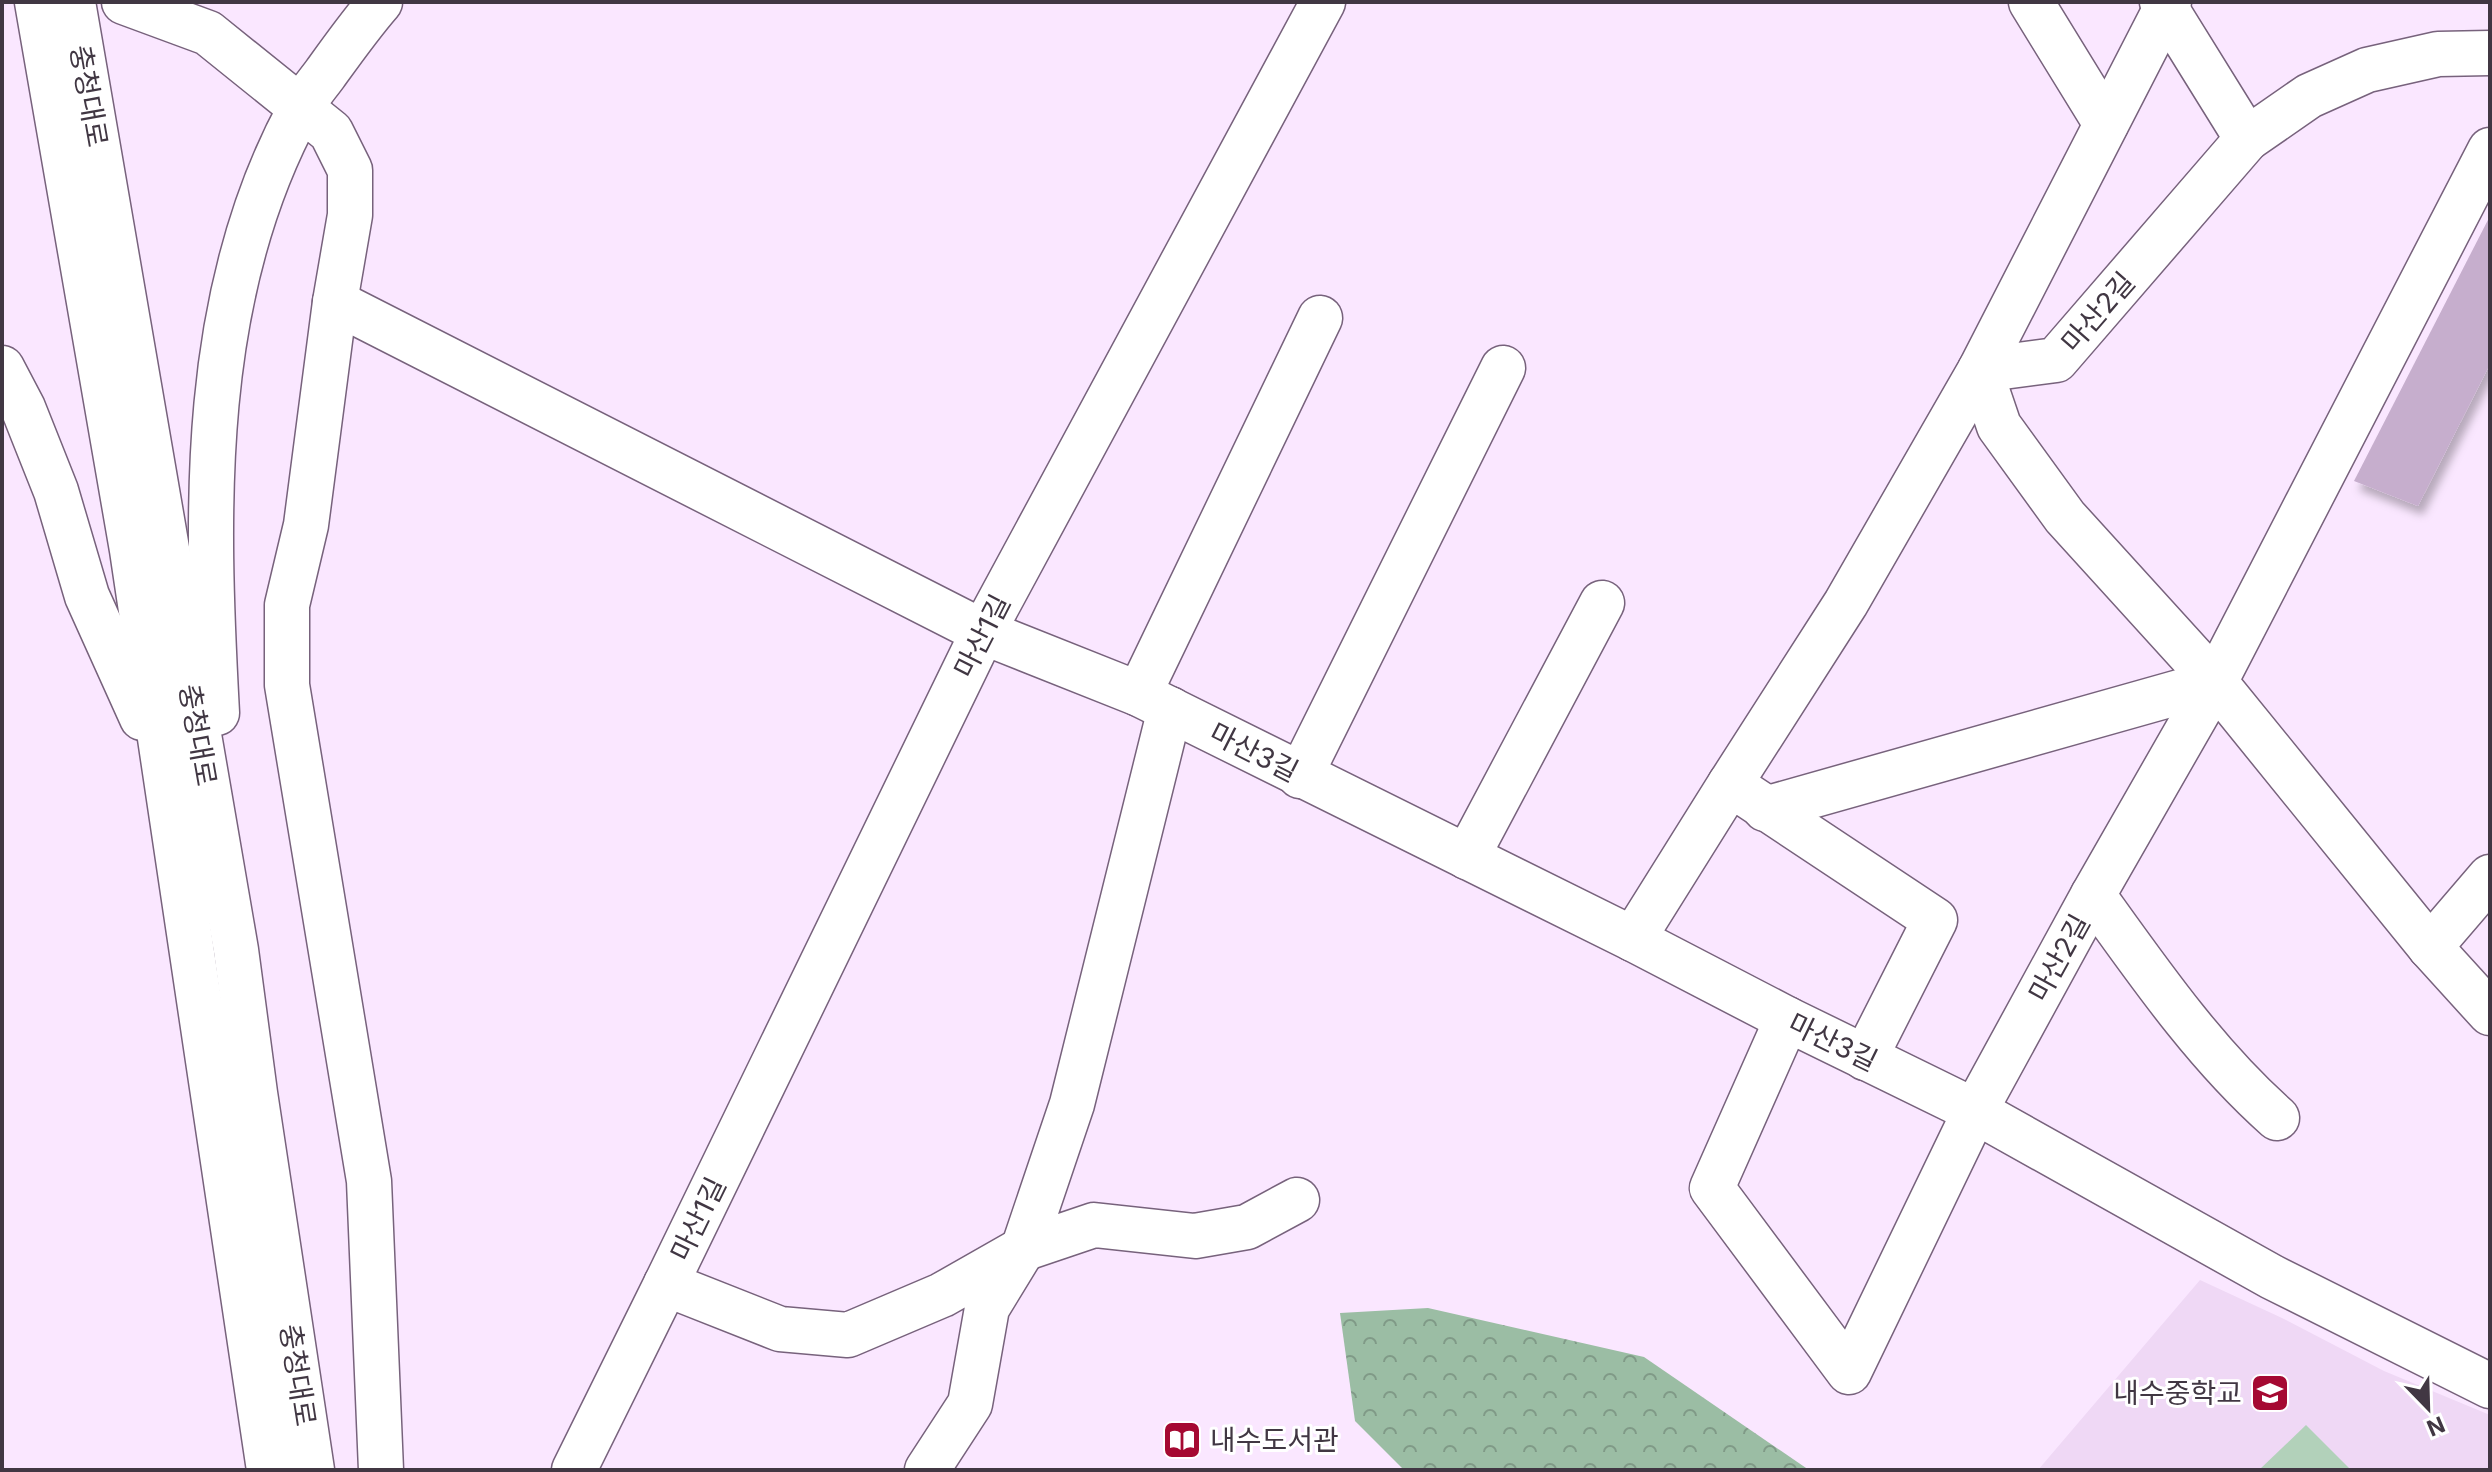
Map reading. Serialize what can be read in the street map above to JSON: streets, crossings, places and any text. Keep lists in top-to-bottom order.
{
  "streets": {
    "street": [
      "충청대로",
      "마산2길",
      "마산1길",
      "마산3길"
    ]
  },
  "crossings": [
    ["마산2길", "마산3길"],
    ["마산1길", "마산3길"]
  ],
  "places": {
    "school or university": ["내수중학교"],
    "library": ["내수도서관"]
  },
  "north": "bottom right"
}
